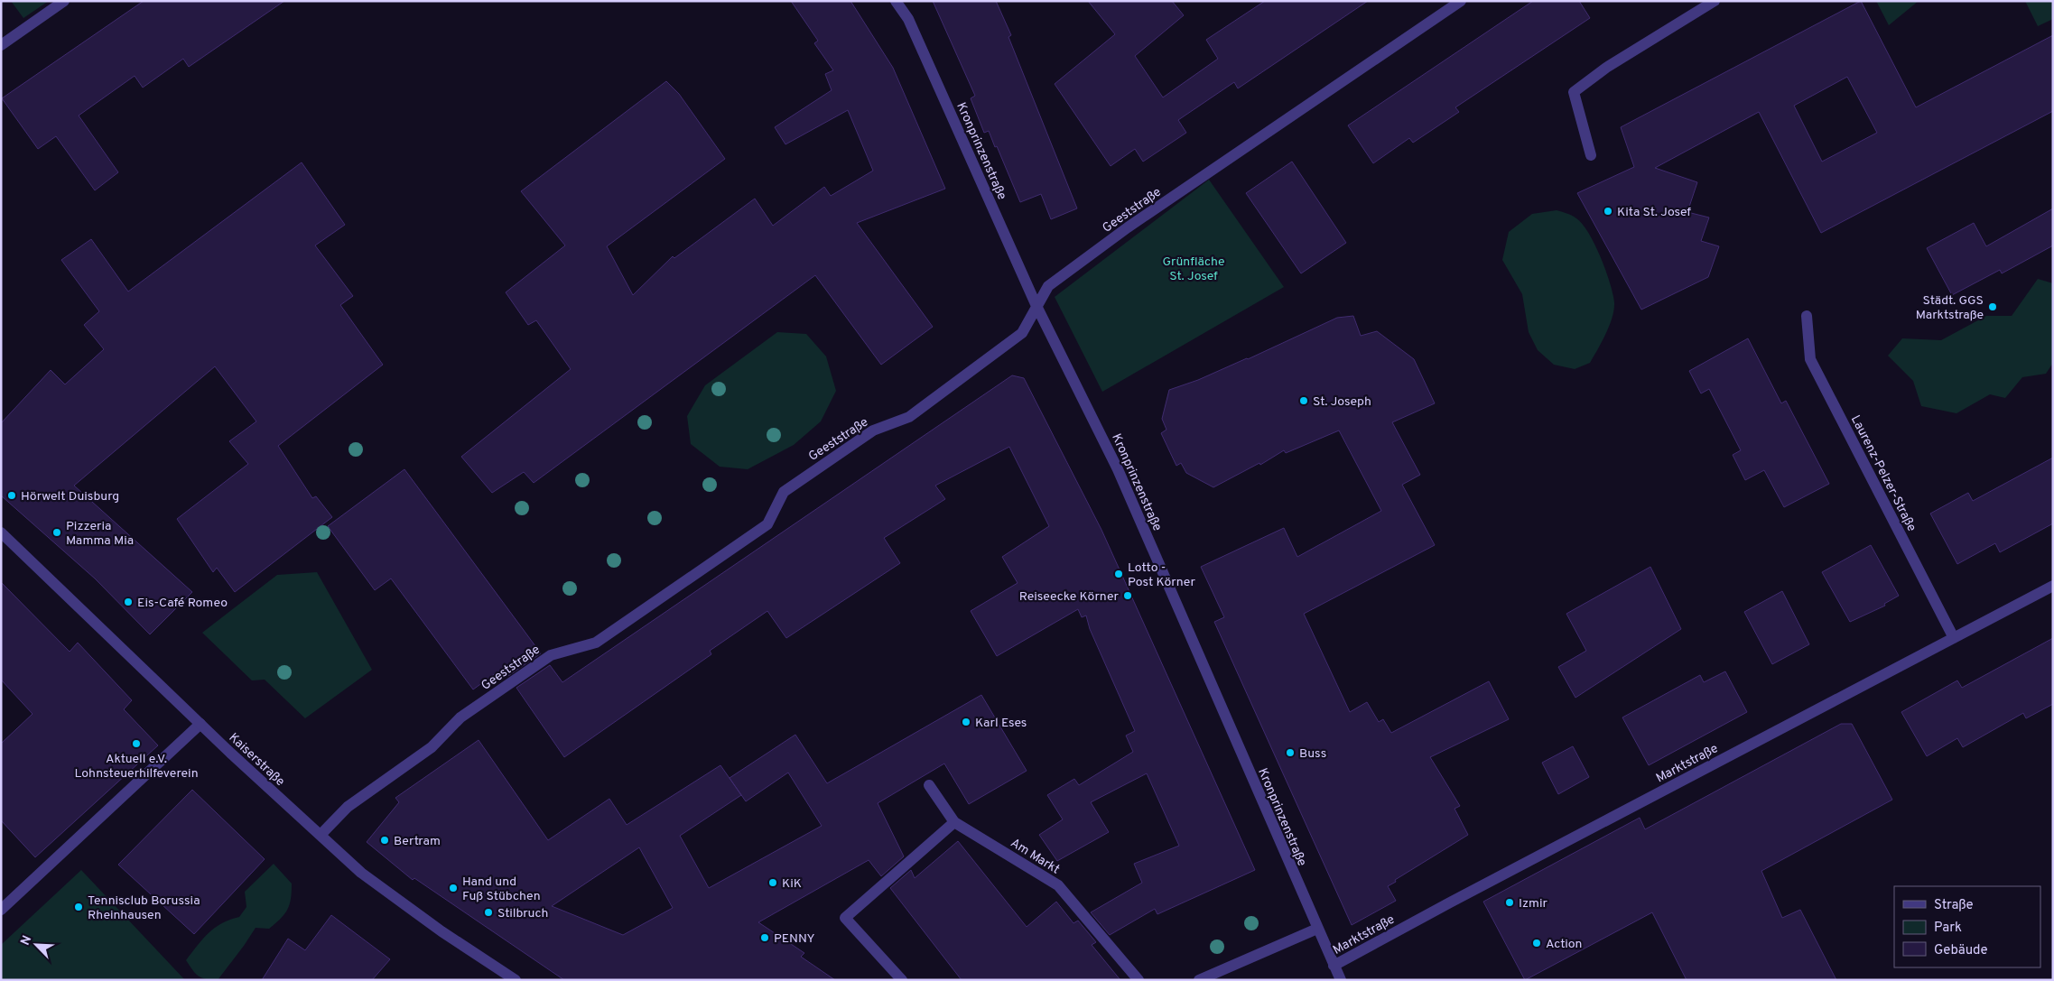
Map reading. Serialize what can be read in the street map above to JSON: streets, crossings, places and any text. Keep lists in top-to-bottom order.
{
  "streets": {
    "street": [
      "Kronprinzenstraße",
      "Geeststraße",
      "Laurenz-Pelzer-Straße",
      "Kaiserstraße",
      "Marktstraße",
      "Am Markt"
    ]
  },
  "crossings": [
    ["Kronprinzenstraße", "Geeststraße"],
    ["Kronprinzenstraße", "Marktstraße"],
    ["Geeststraße", "Kaiserstraße"],
    ["Laurenz-Pelzer-Straße", "Marktstraße"]
  ],
  "parks": ["Grünfläche St. Josef"],
  "places": [
    "Kita St. Josef",
    "Städt. GGS Marktstraße",
    "St. Joseph",
    "Hörwelt Duisburg",
    "Pizzeria Mamma Mia",
    "Lotto - Post Körner",
    "Reiseecke Körner",
    "Eis-Café Romeo",
    "Karl Eses",
    "Aktuell e.V. Lohnsteuerhilfeverein",
    "Buss",
    "Bertram",
    "KiK",
    "Hand und Fuß Stübchen",
    "Izmir",
    "Tennisclub Borussia Rheinhausen",
    "Stilbruch",
    "PENNY",
    "Action"
  ],
  "legend": ["Straße", "Park", "Gebäude"],
  "north": "top left"
}
